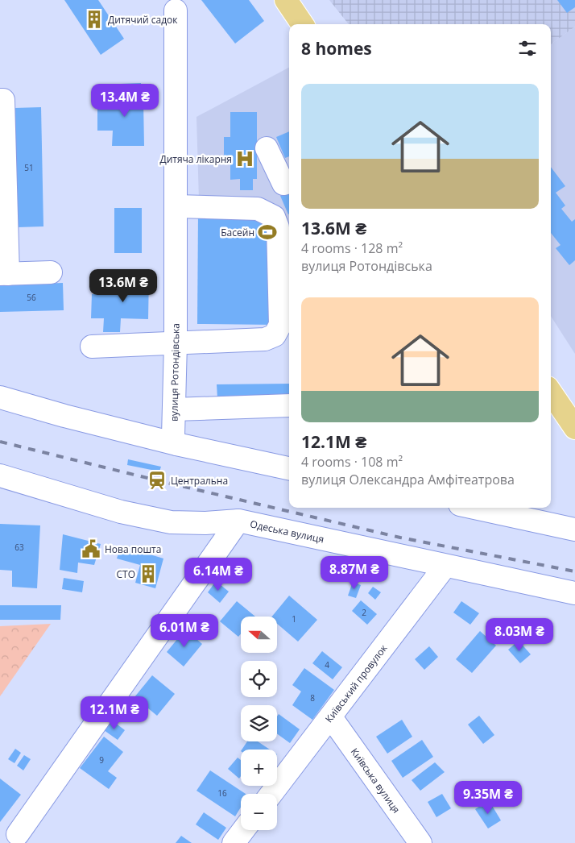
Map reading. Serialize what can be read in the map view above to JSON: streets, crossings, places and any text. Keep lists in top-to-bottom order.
{
  "streets": {
    "street": [
      "вулиця Ротондівська",
      "Одеська вулиця",
      "Київський провулок",
      "Київська вулиця"
    ]
  },
  "crossings": [
    ["Одеська вулиця", "Київський провулок"],
    ["Київський провулок", "Київська вулиця"]
  ],
  "places": {
    "building": ["Дитячий садок", "СТО"],
    "hospital": ["Дитяча лікарня"],
    "sports": ["Басейн"],
    "station": ["Центральна"],
    "public building": ["Нова пошта"]
  },
  "house_numbers": [
    "51",
    "56",
    "63",
    "2",
    "1",
    "4",
    "8",
    "9",
    "16"
  ],
  "north": "left",
  "page": {
    "heading": "8 homes",
    "list": [
      {
        "name": "13.6M ₴",
        "note": "4 rooms · 128 m² · вулиця Ротондівська"
      },
      {
        "name": "12.1M ₴",
        "note": "4 rooms · 108 m² · вулиця Олександра Амфітеатрова"
      }
    ],
    "price": [
      "13.4M ₴",
      "13.6M ₴",
      "8.87M ₴",
      "6.14M ₴",
      "6.01M ₴",
      "8.03M ₴",
      "12.1M ₴",
      "9.35M ₴"
    ],
    "map_buttons": ["+", "−"]
  }
}
